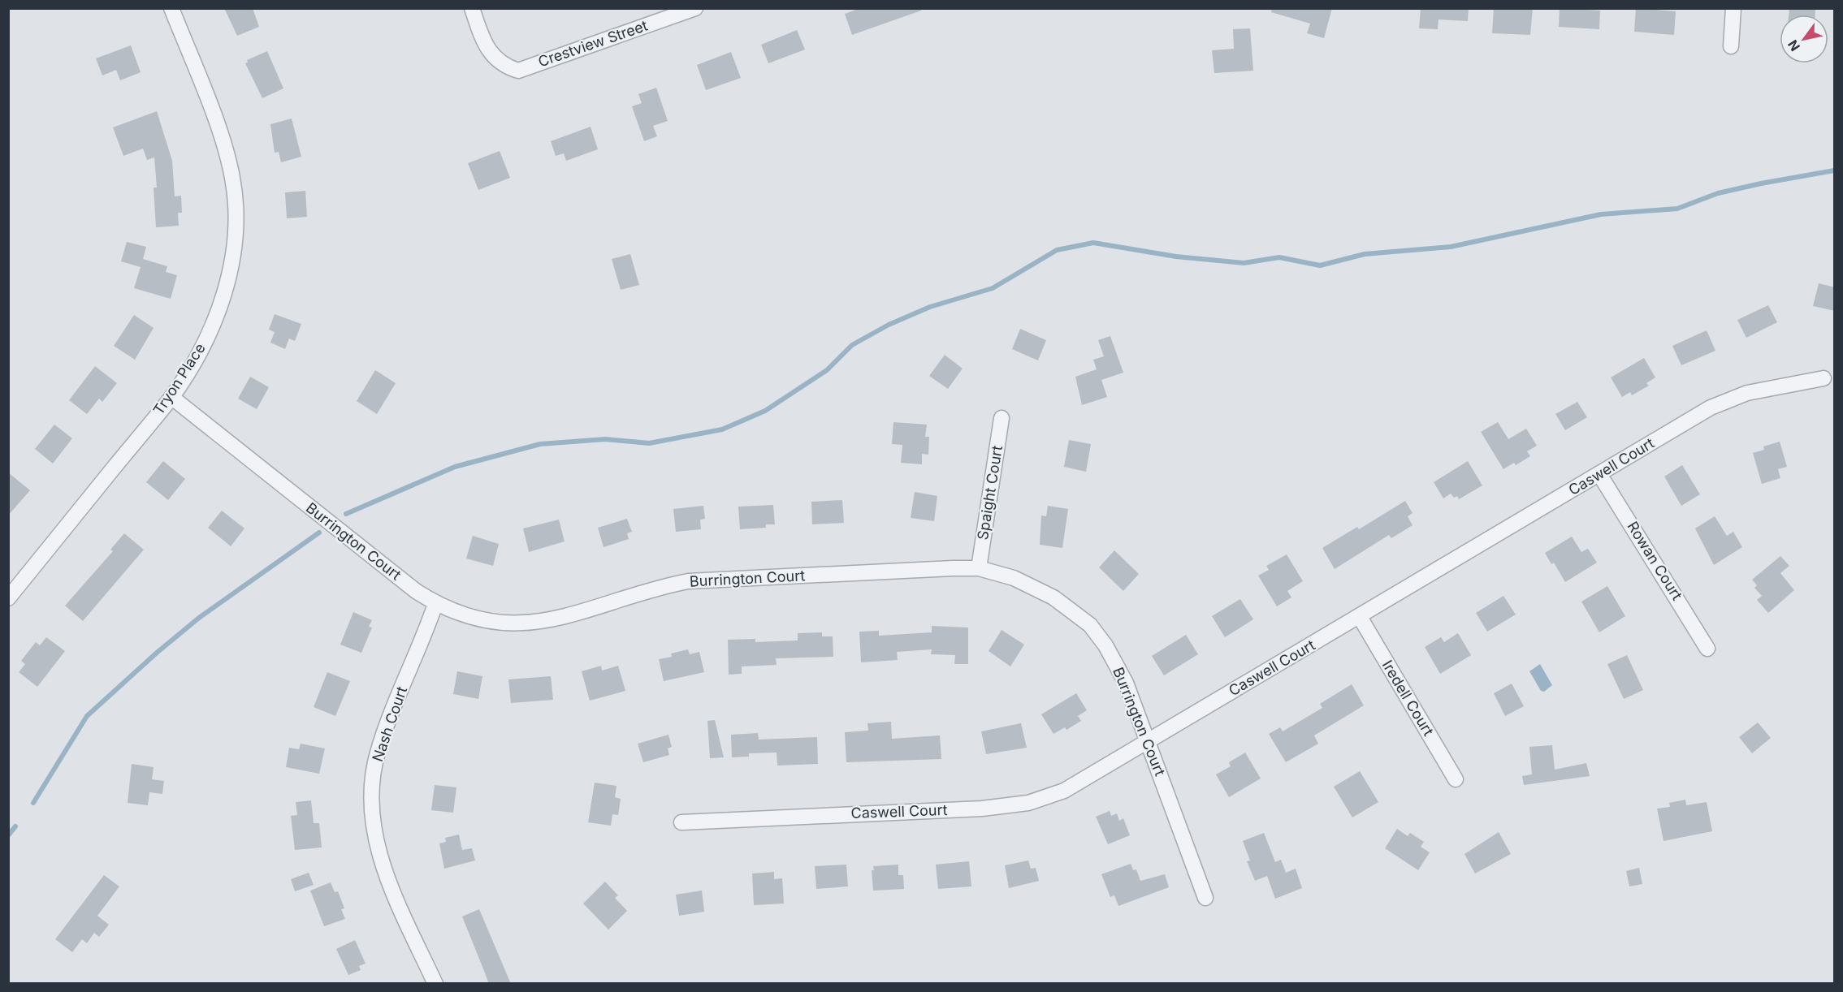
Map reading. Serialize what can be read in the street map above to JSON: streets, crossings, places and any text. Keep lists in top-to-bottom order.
{
  "streets": {
    "street": [
      "Crestview Street",
      "Tryon Place",
      "Caswell Court",
      "Spaight Court",
      "Burrington Court",
      "Rowan Court",
      "Iredell Court",
      "Nash Court"
    ]
  },
  "crossings": [
    ["Tryon Place", "Burrington Court"],
    ["Caswell Court", "Burrington Court"],
    ["Caswell Court", "Rowan Court"],
    ["Caswell Court", "Iredell Court"],
    ["Spaight Court", "Burrington Court"],
    ["Burrington Court", "Nash Court"]
  ],
  "north": "bottom left"
}
